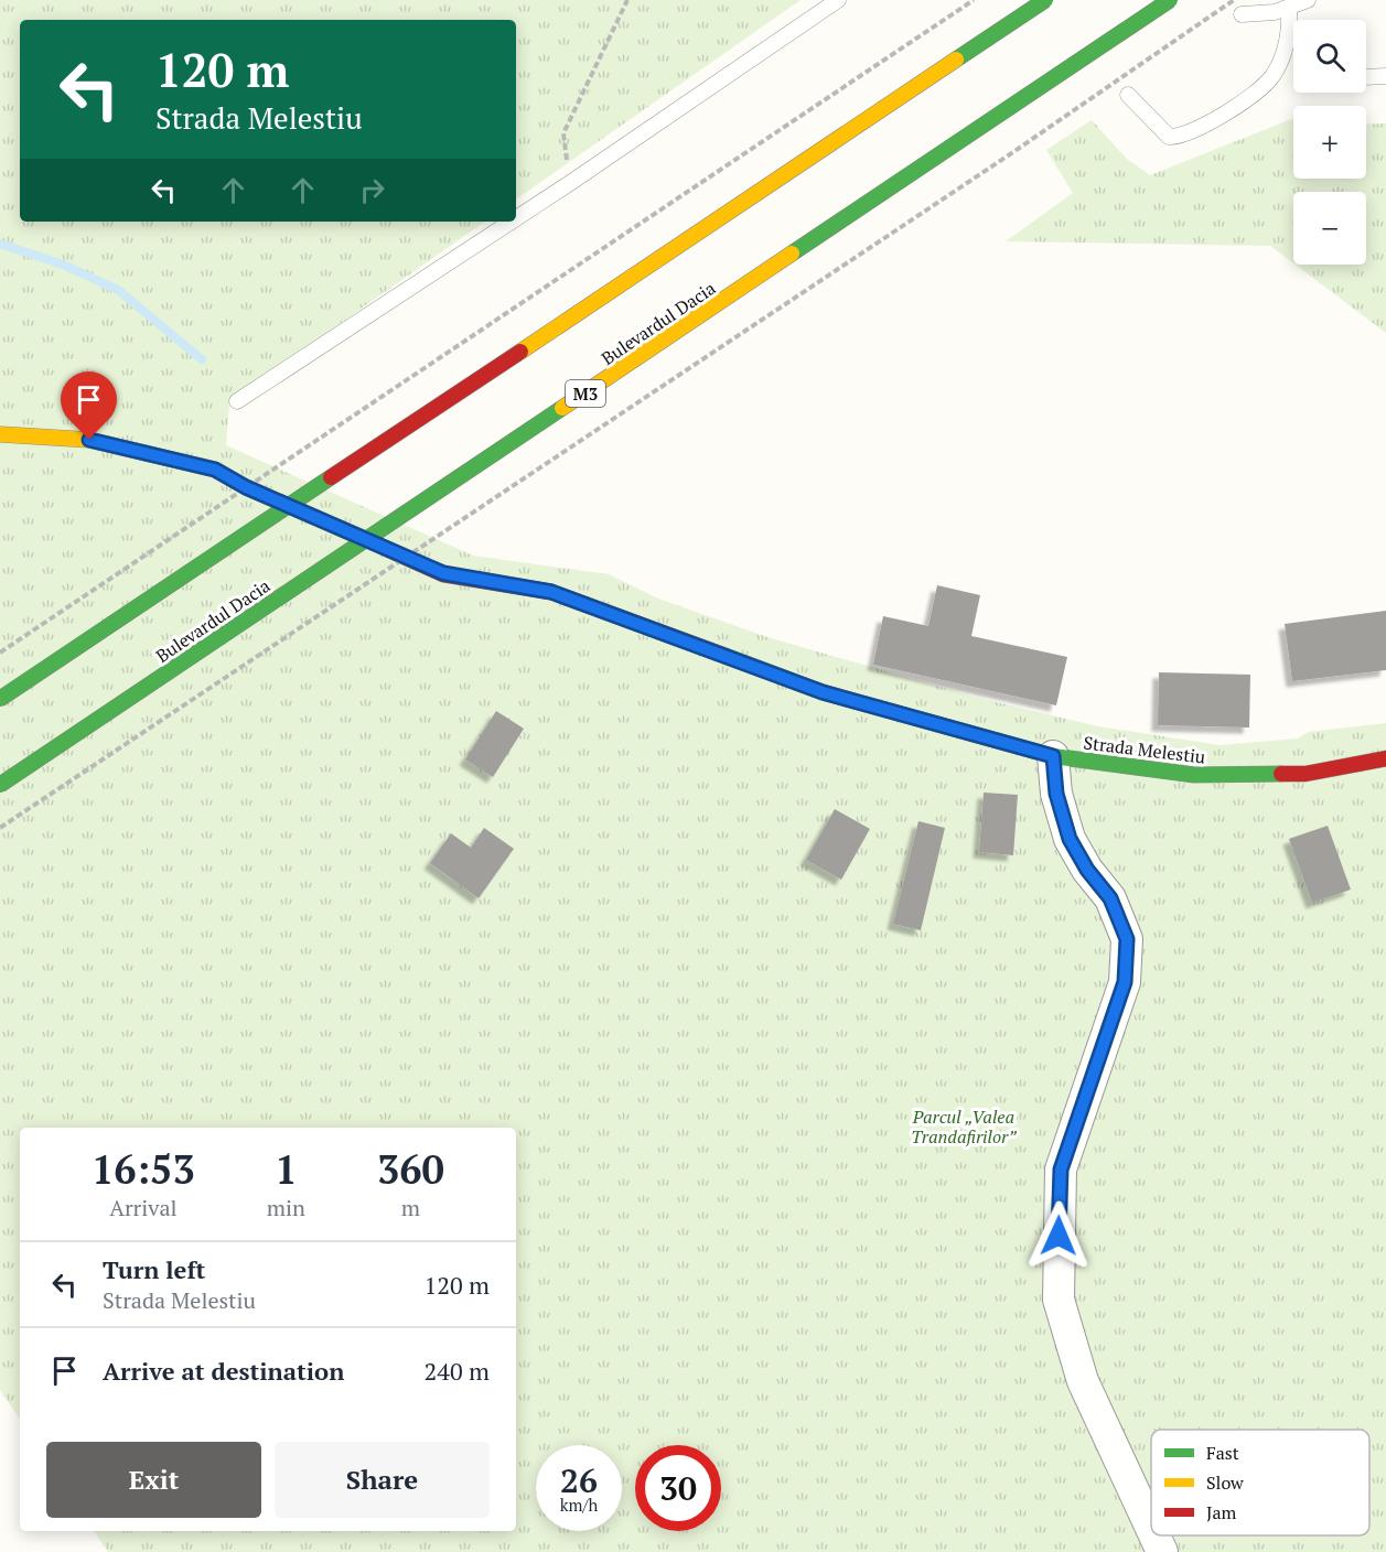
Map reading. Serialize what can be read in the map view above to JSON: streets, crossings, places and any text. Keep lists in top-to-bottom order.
{
  "streets": {
    "main road": ["Bulevardul Dacia", "M3", "Strada Melestiu"]
  },
  "parks": ["Parcul „Valea Trandafirilor”"],
  "legend": ["Fast", "Slow", "Jam"],
  "page": {
    "map_buttons": ["+", "−"],
    "turn": ["120 m", "Strada Melestiu"],
    "eta": [
      "16:53",
      "Arrival",
      "1",
      "min",
      "360",
      "m"
    ],
    "list": [
      {
        "name": "Turn left",
        "note": "Strada Melestiu",
        "value": "120 m"
      },
      {
        "name": "Arrive at destination",
        "value": "240 m"
      }
    ],
    "buttons": ["Exit", "Share"],
    "speed": "26 km/h",
    "limit": "30"
  }
}
